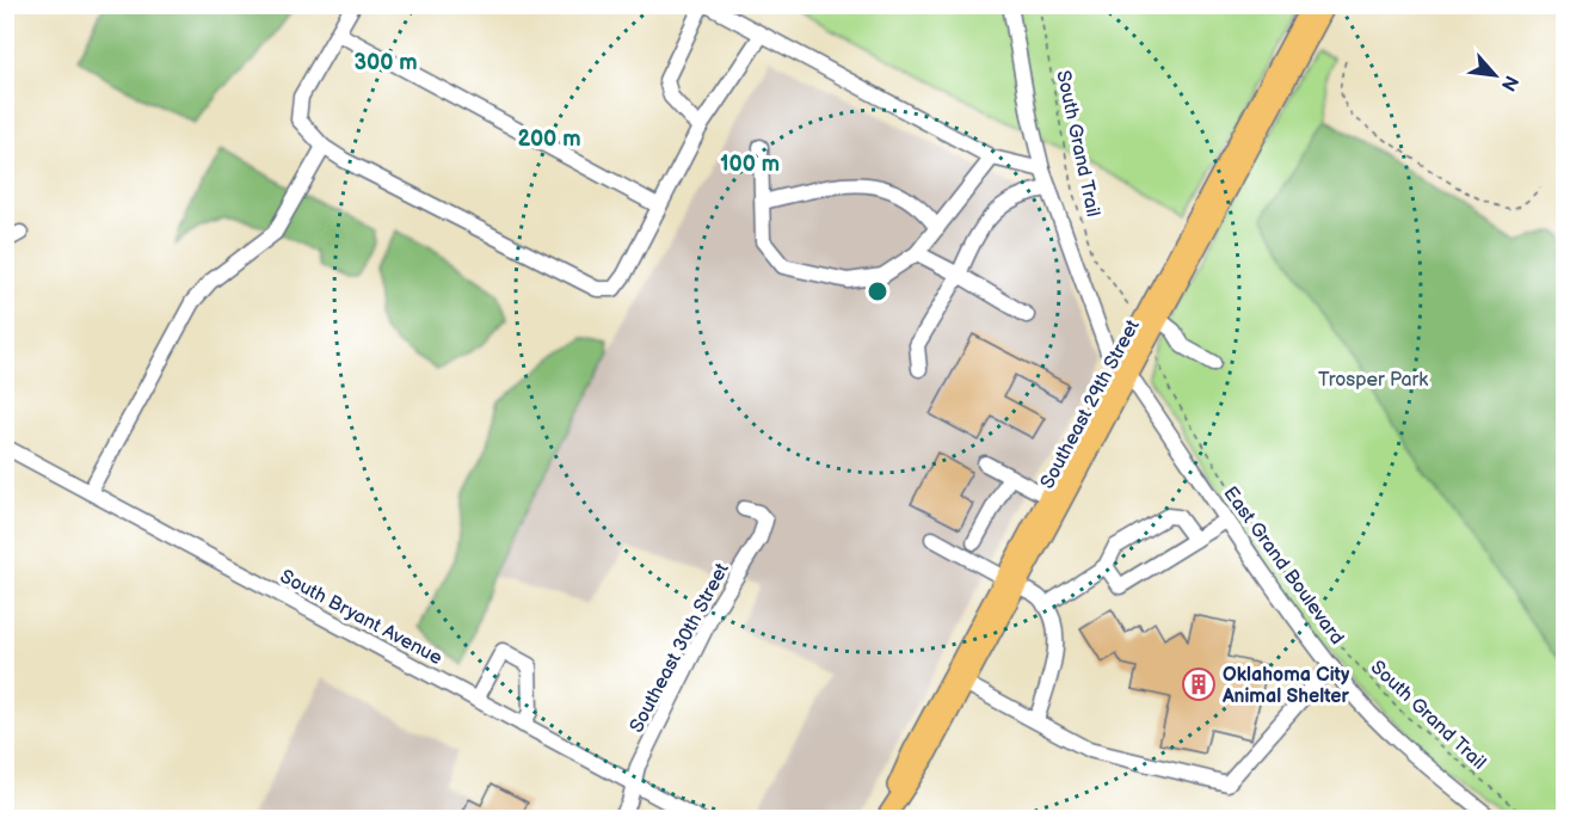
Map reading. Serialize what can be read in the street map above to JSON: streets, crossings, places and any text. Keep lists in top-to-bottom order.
{
  "streets": {
    "main road": ["Southeast 29th Street"],
    "street": ["East Grand Boulevard", "South Bryant Avenue", "Southeast 30th Street"],
    "path": ["South Grand Trail"]
  },
  "crossings": [
    ["South Grand Trail", "Southeast 29th Street"],
    ["Southeast 29th Street", "East Grand Boulevard"],
    ["South Bryant Avenue", "Southeast 30th Street"]
  ],
  "parks": ["Trosper Park"],
  "places": {
    "building": ["Oklahoma City Animal Shelter"]
  },
  "north": "bottom right",
  "rings": ["300 m", "200 m", "100 m"]
}
